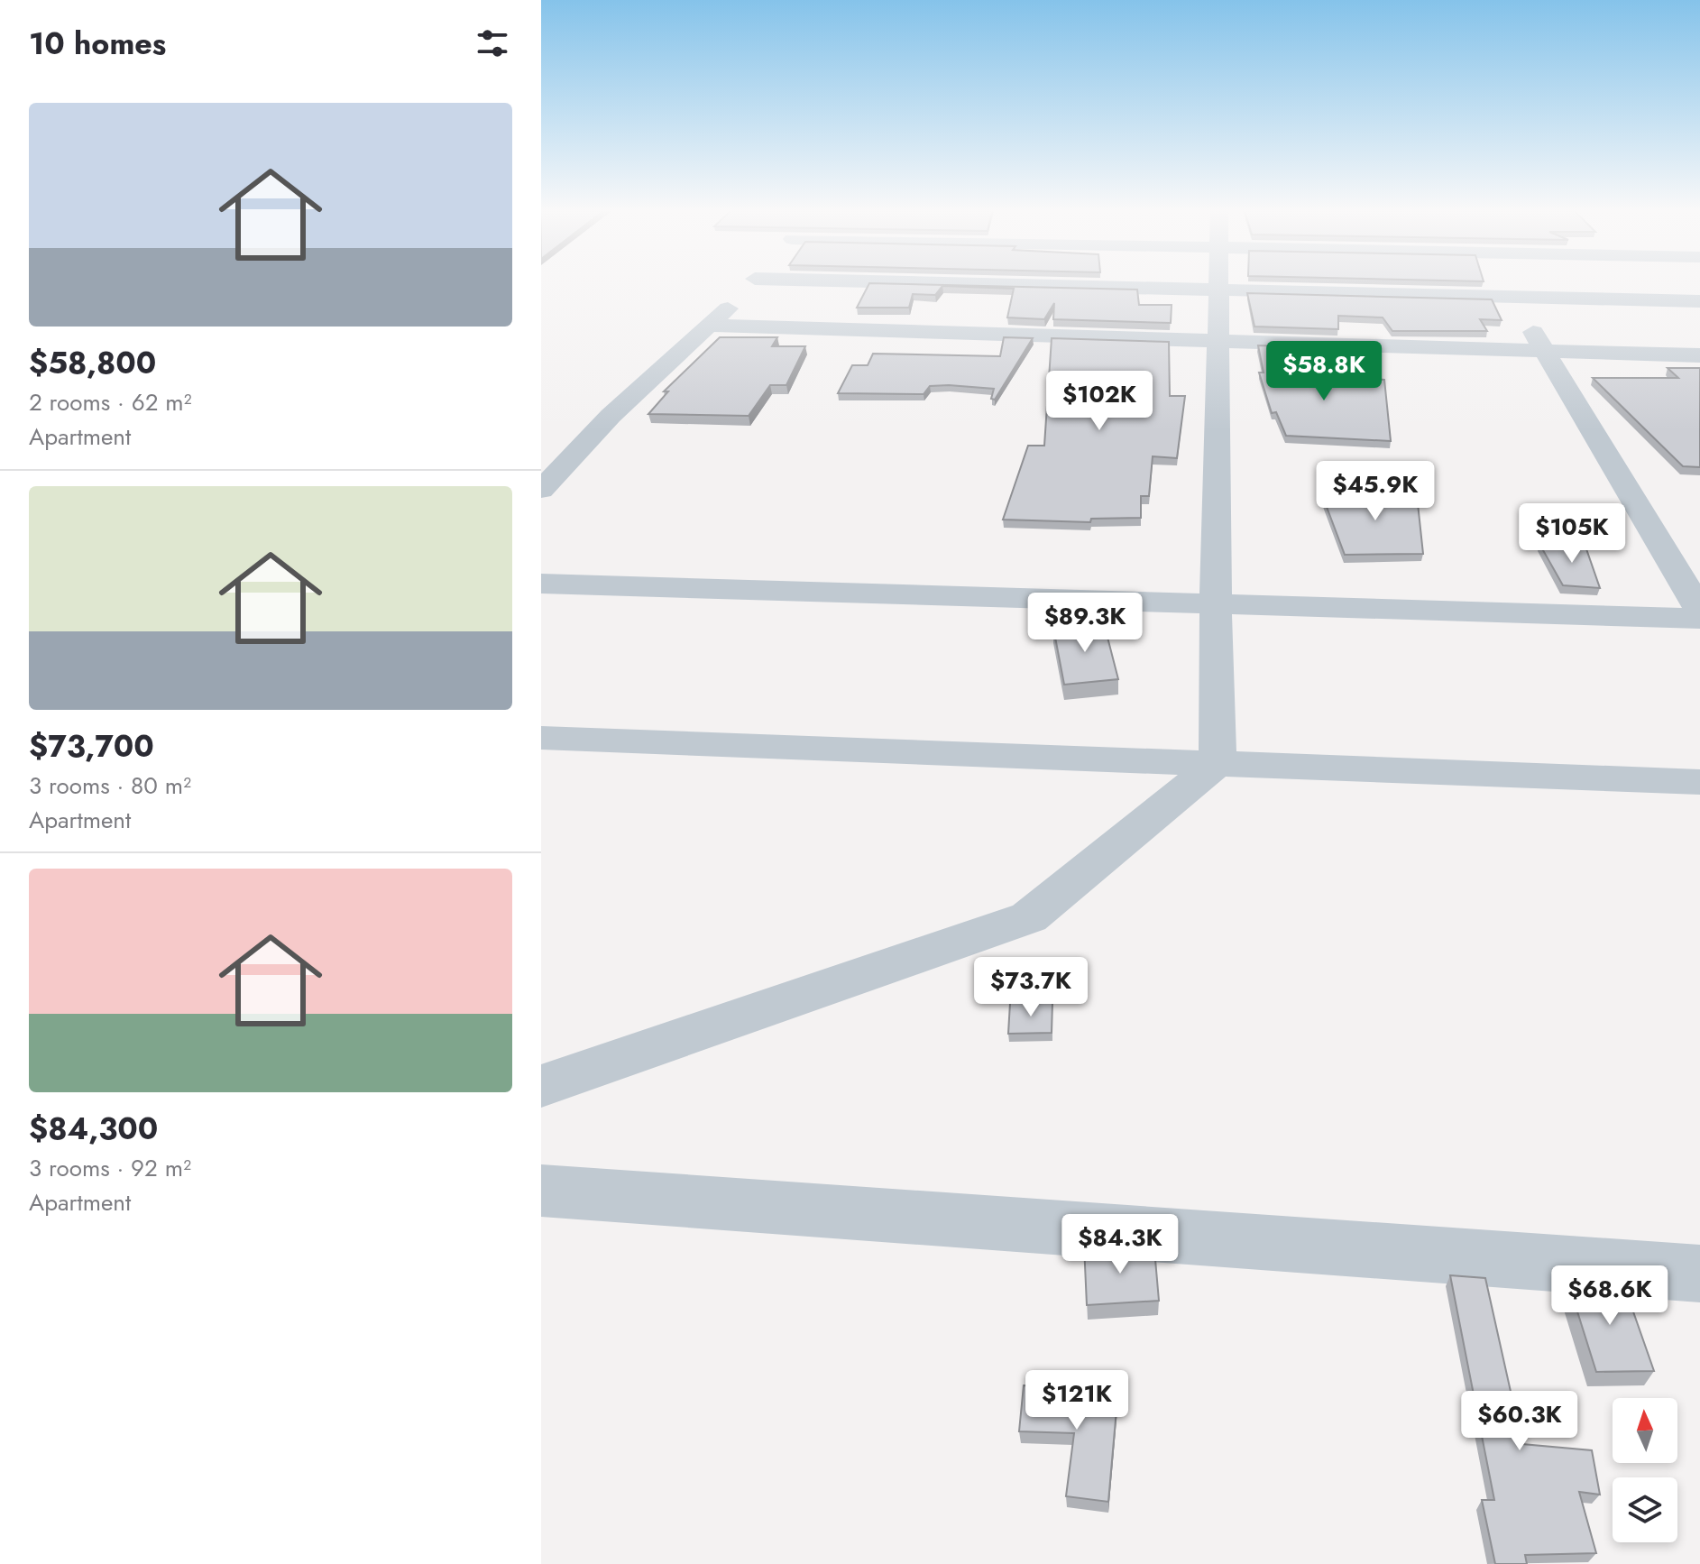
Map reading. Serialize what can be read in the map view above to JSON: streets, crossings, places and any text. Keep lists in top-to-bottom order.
{
  "north": "top",
  "page": {
    "heading": "10 homes",
    "list": [
      {
        "name": "$58,800",
        "note": "2 rooms · 62 m² · Apartment"
      },
      {
        "name": "$73,700",
        "note": "3 rooms · 80 m² · Apartment"
      },
      {
        "name": "$84,300",
        "note": "3 rooms · 92 m² · Apartment"
      }
    ],
    "price": [
      "$58.8K",
      "$102K",
      "$45.9K",
      "$105K",
      "$89.3K",
      "$73.7K",
      "$84.3K",
      "$68.6K",
      "$121K",
      "$60.3K"
    ]
  }
}
